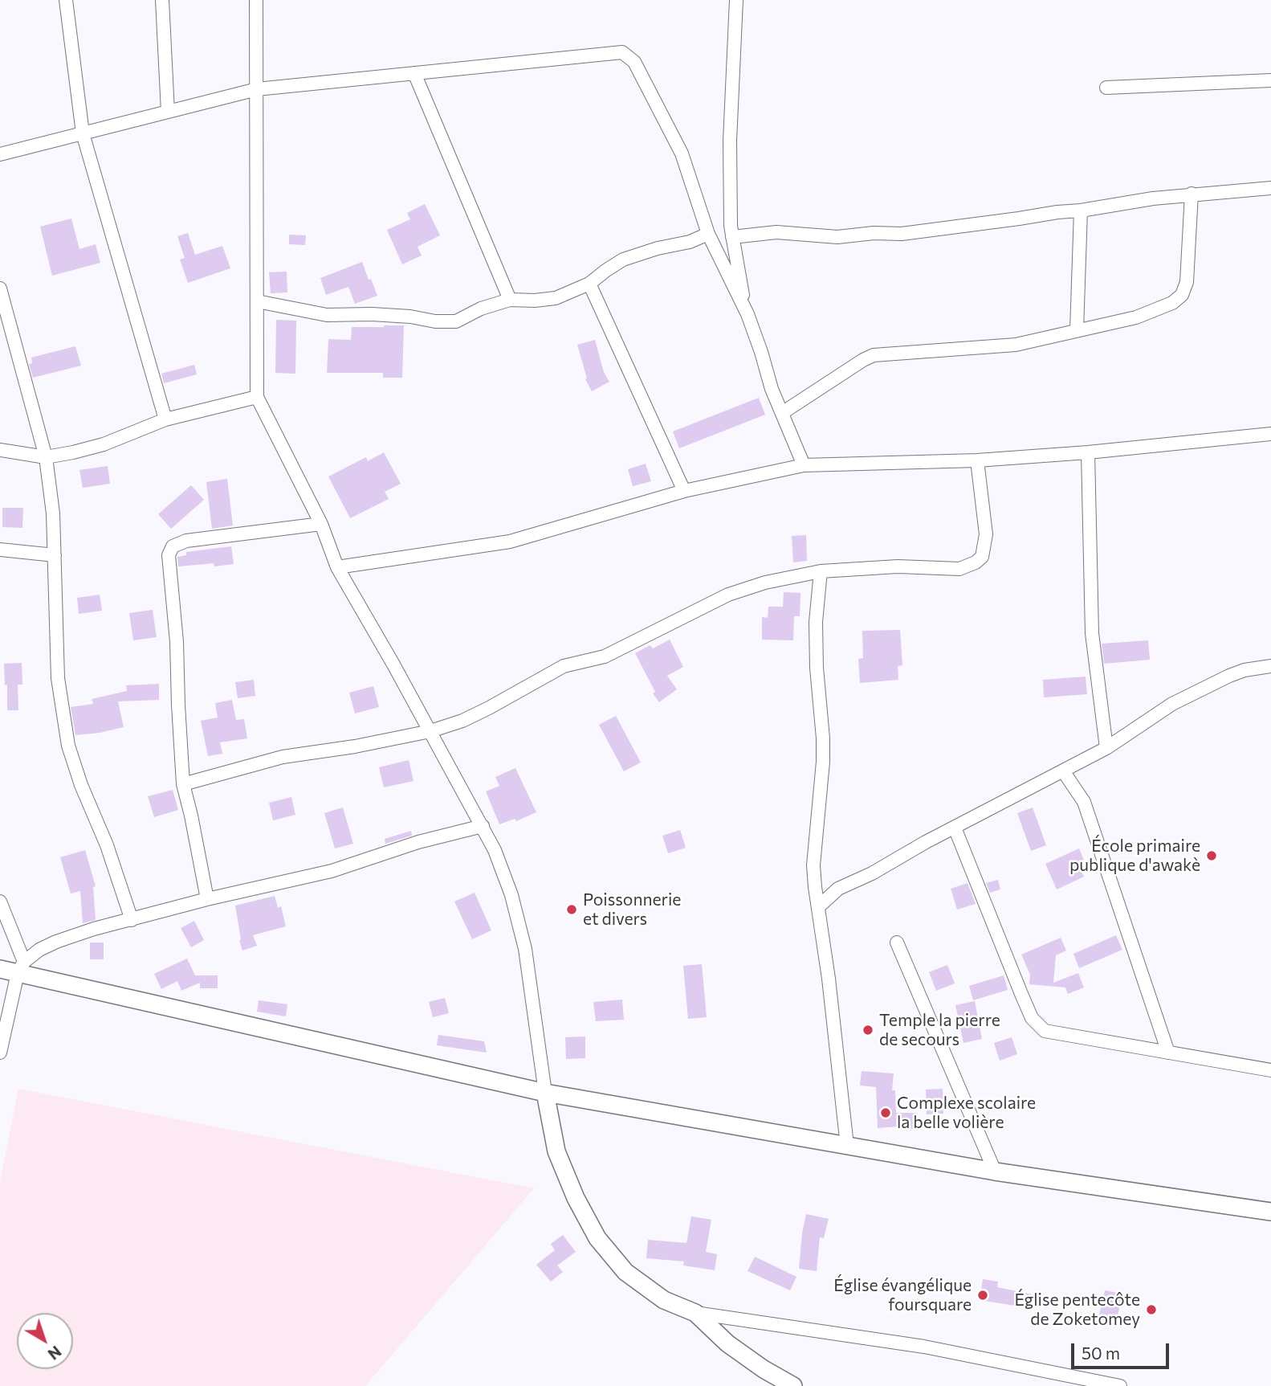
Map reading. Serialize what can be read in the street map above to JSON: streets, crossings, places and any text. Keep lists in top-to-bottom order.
{
  "places": [
    "École primaire publique d'awakè",
    "Poissonnerie et divers",
    "Temple la pierre de secours",
    "Complexe scolaire la belle volière",
    "Église évangélique foursquare",
    "Église pentecôte de Zoketomey"
  ],
  "scale_bar": "50 m",
  "north": "bottom right"
}
